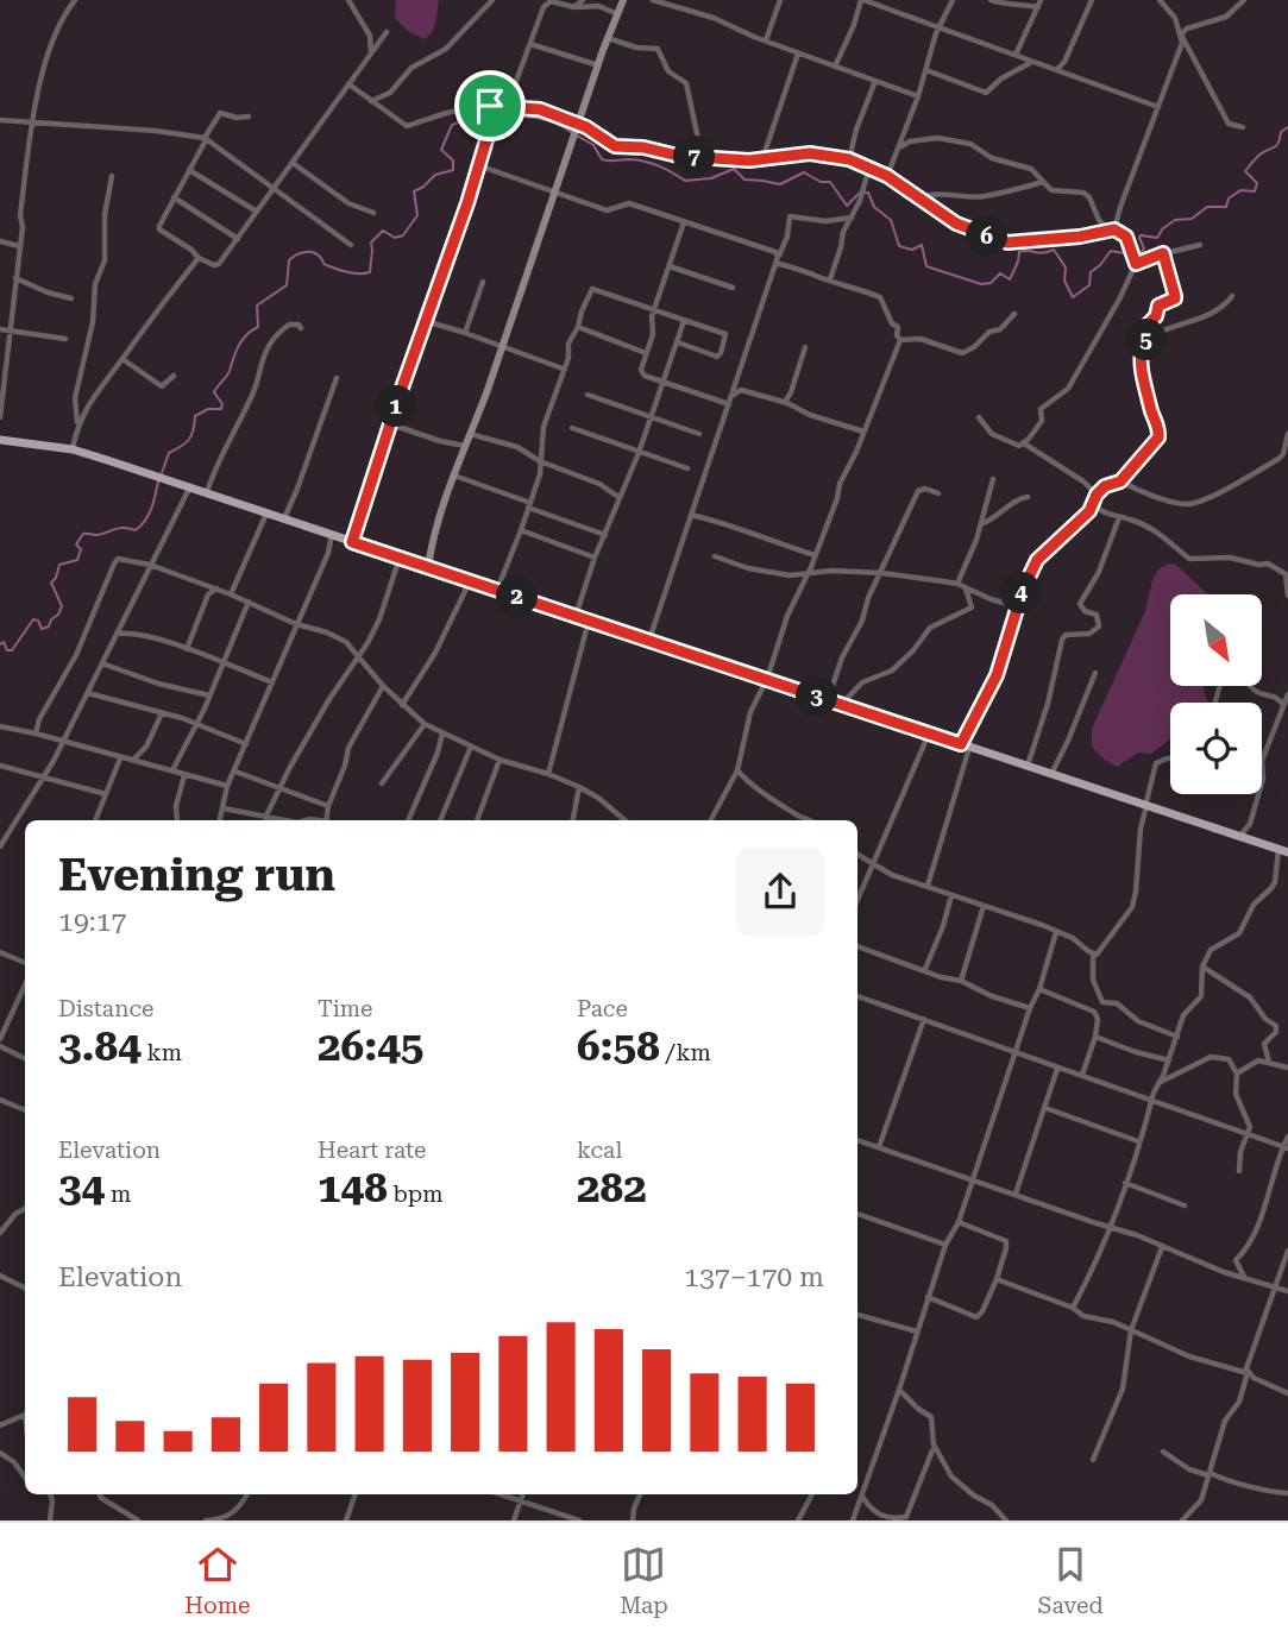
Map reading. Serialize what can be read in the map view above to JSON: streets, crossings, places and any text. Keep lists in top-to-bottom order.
{
  "north": "bottom right",
  "page": {
    "pins": [
      "7",
      "6",
      "5",
      "1",
      "4",
      "2",
      "3"
    ],
    "heading": ["Evening run", "19:17"],
    "stats": [
      ["Distance", "3.84 km"],
      ["Time", "26:45"],
      ["Pace", "6:58 /km"],
      ["Elevation", "34 m"],
      ["Heart rate", "148 bpm"],
      ["kcal", "282"]
    ],
    "chart": ["Elevation", "137–170 m"],
    "tabs": ["Home", "Map", "Saved"]
  }
}
